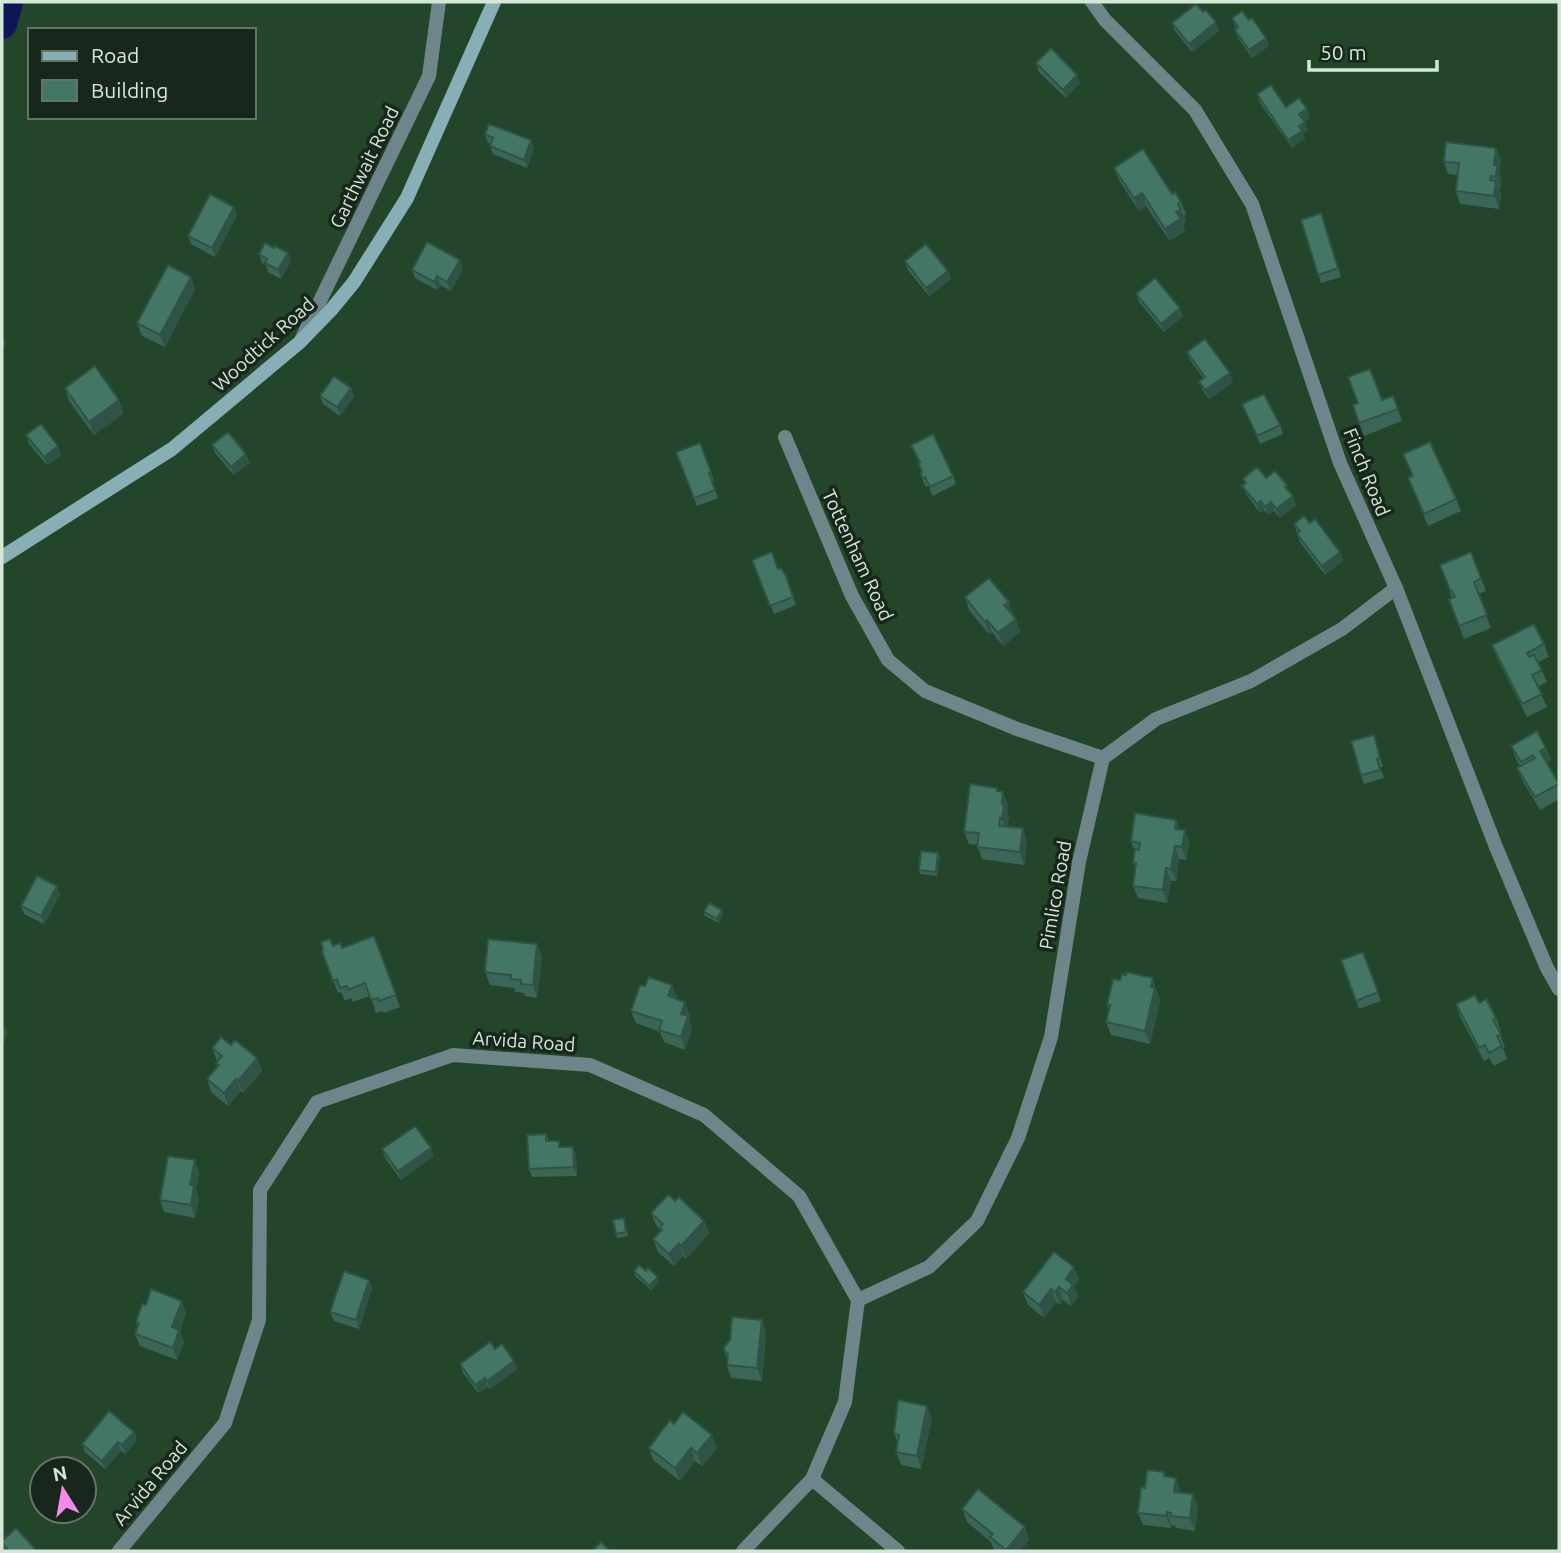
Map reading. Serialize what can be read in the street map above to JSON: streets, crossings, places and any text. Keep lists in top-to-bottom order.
{
  "streets": {
    "main road": ["Woodtick Road"],
    "street": [
      "Garthwait Road",
      "Finch Road",
      "Tottenham Road",
      "Pimlico Road",
      "Arvida Road"
    ]
  },
  "crossings": [
    ["Garthwait Road", "Woodtick Road"],
    ["Tottenham Road", "Pimlico Road"],
    ["Pimlico Road", "Arvida Road"]
  ],
  "legend": ["Road", "Building"],
  "scale_bar": "50 m",
  "north": "top"
}
